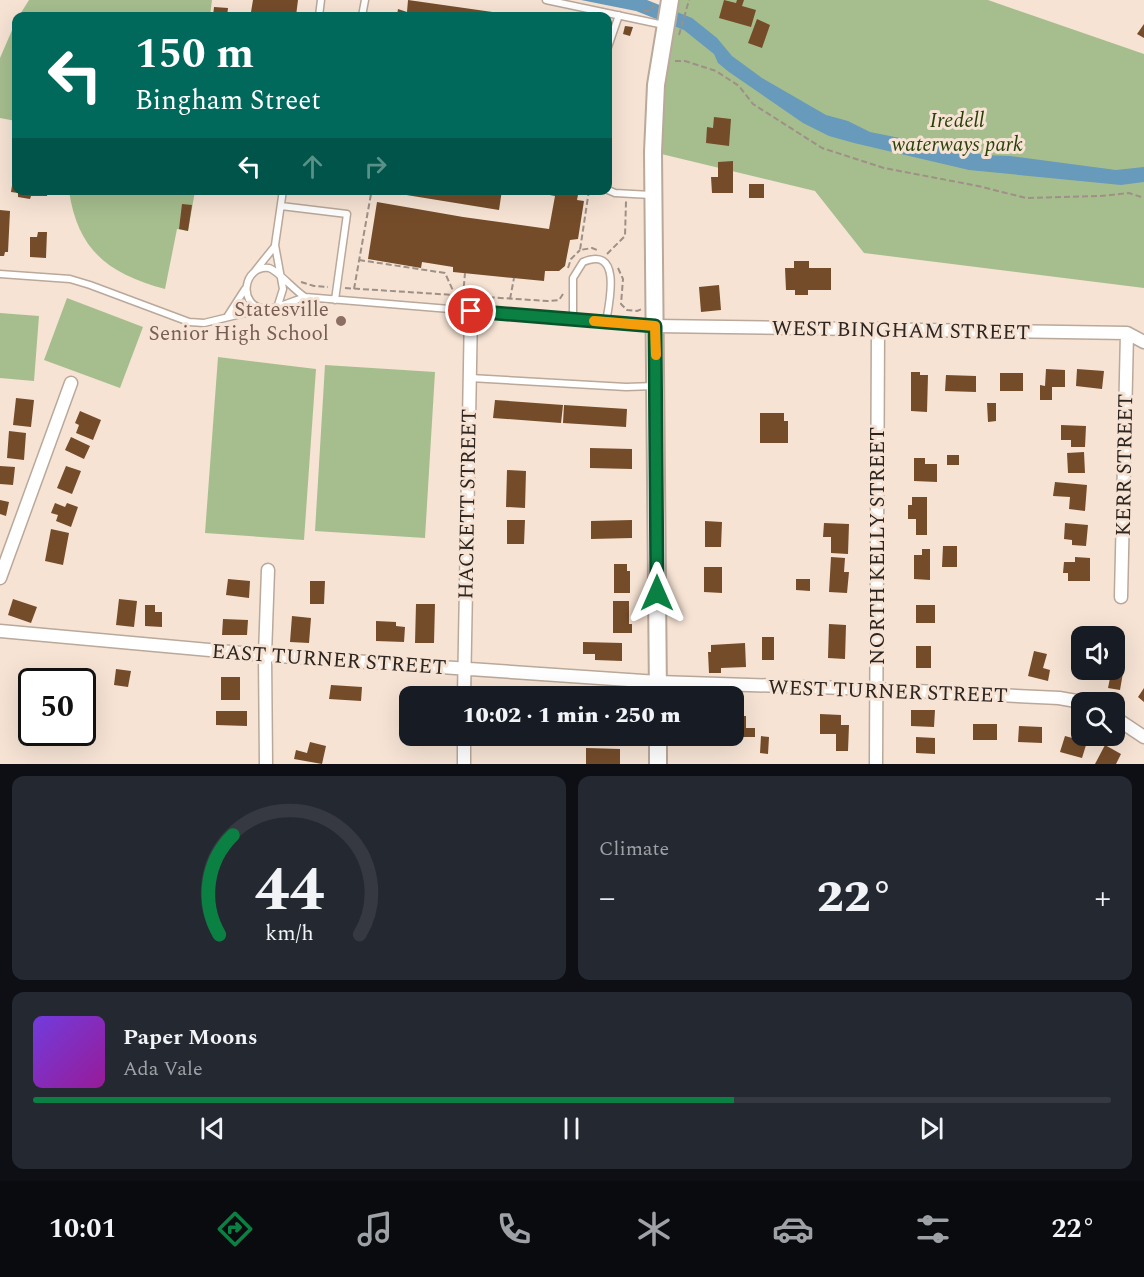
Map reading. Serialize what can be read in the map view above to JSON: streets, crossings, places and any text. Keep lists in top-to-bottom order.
{
  "streets": {
    "street": [
      "WEST BINGHAM STREET",
      "KERR STREET",
      "HACKETT STREET",
      "NORTH KELLY STREET",
      "EAST TURNER STREET",
      "WEST TURNER STREET"
    ]
  },
  "crossings": [
    ["WEST BINGHAM STREET", "KERR STREET"],
    ["WEST BINGHAM STREET", "NORTH KELLY STREET"],
    ["HACKETT STREET", "EAST TURNER STREET"],
    ["NORTH KELLY STREET", "WEST TURNER STREET"]
  ],
  "parks": ["Iredell waterways park"],
  "places": ["Statesville Senior High School"],
  "page": {
    "turn": ["150 m", "Bingham Street"],
    "limit": "50",
    "trip": "10:02 · 1 min · 250 m",
    "tile": "Climate",
    "heat": ["−", "22°", "+"],
    "song": ["Paper Moons", "Ada Vale"],
    "tabs": ["10:01", "22°"],
    "gauge": ["44", "km/h"]
  }
}
